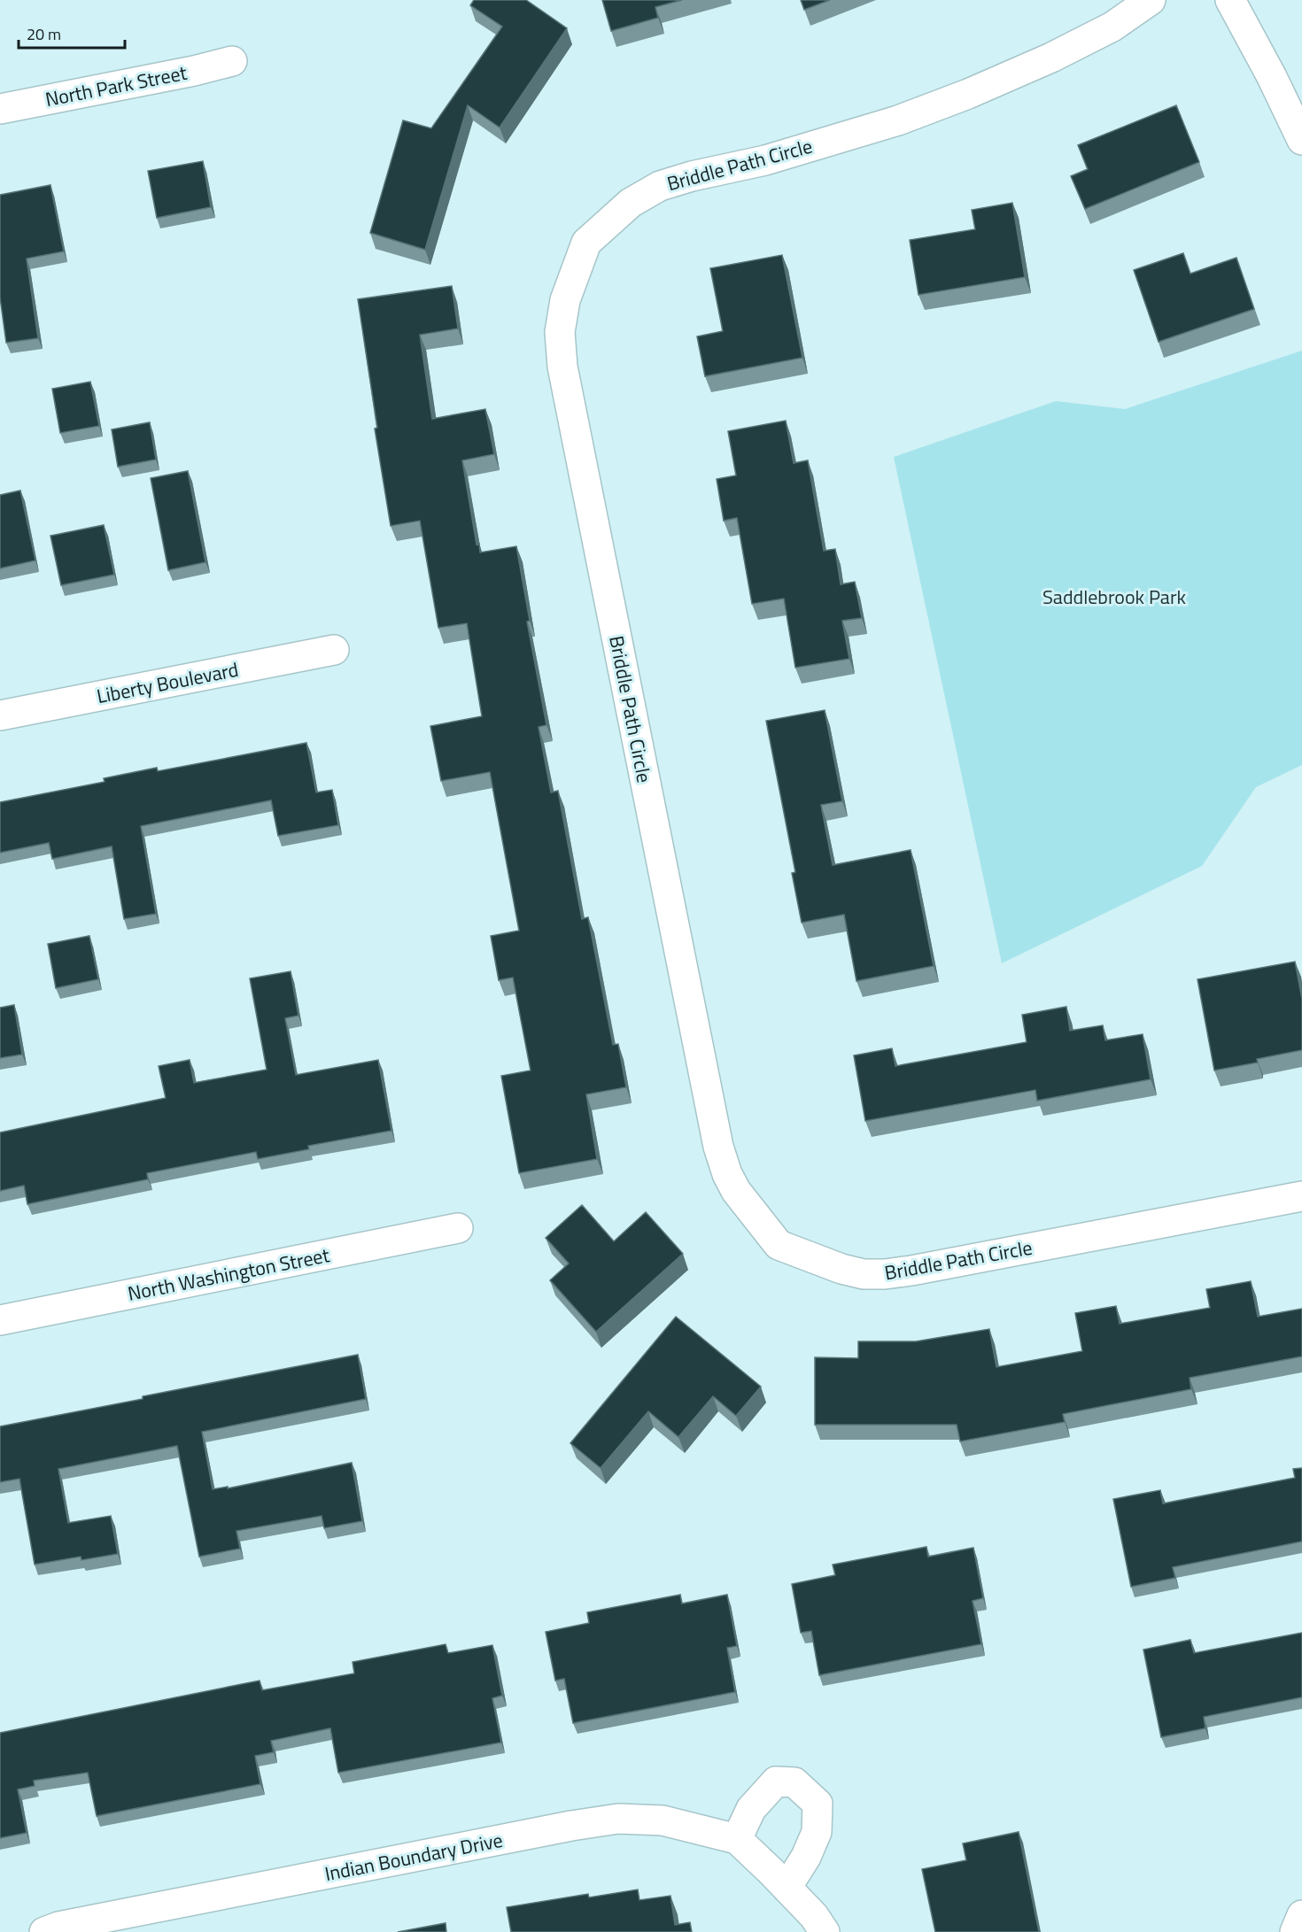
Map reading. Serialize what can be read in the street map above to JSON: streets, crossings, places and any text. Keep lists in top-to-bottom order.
{
  "streets": {
    "street": [
      "North Park Street",
      "Briddle Path Circle",
      "Liberty Boulevard",
      "North Washington Street",
      "Indian Boundary Drive"
    ]
  },
  "parks": ["Saddlebrook Park"],
  "scale_bar": "20 m"
}
